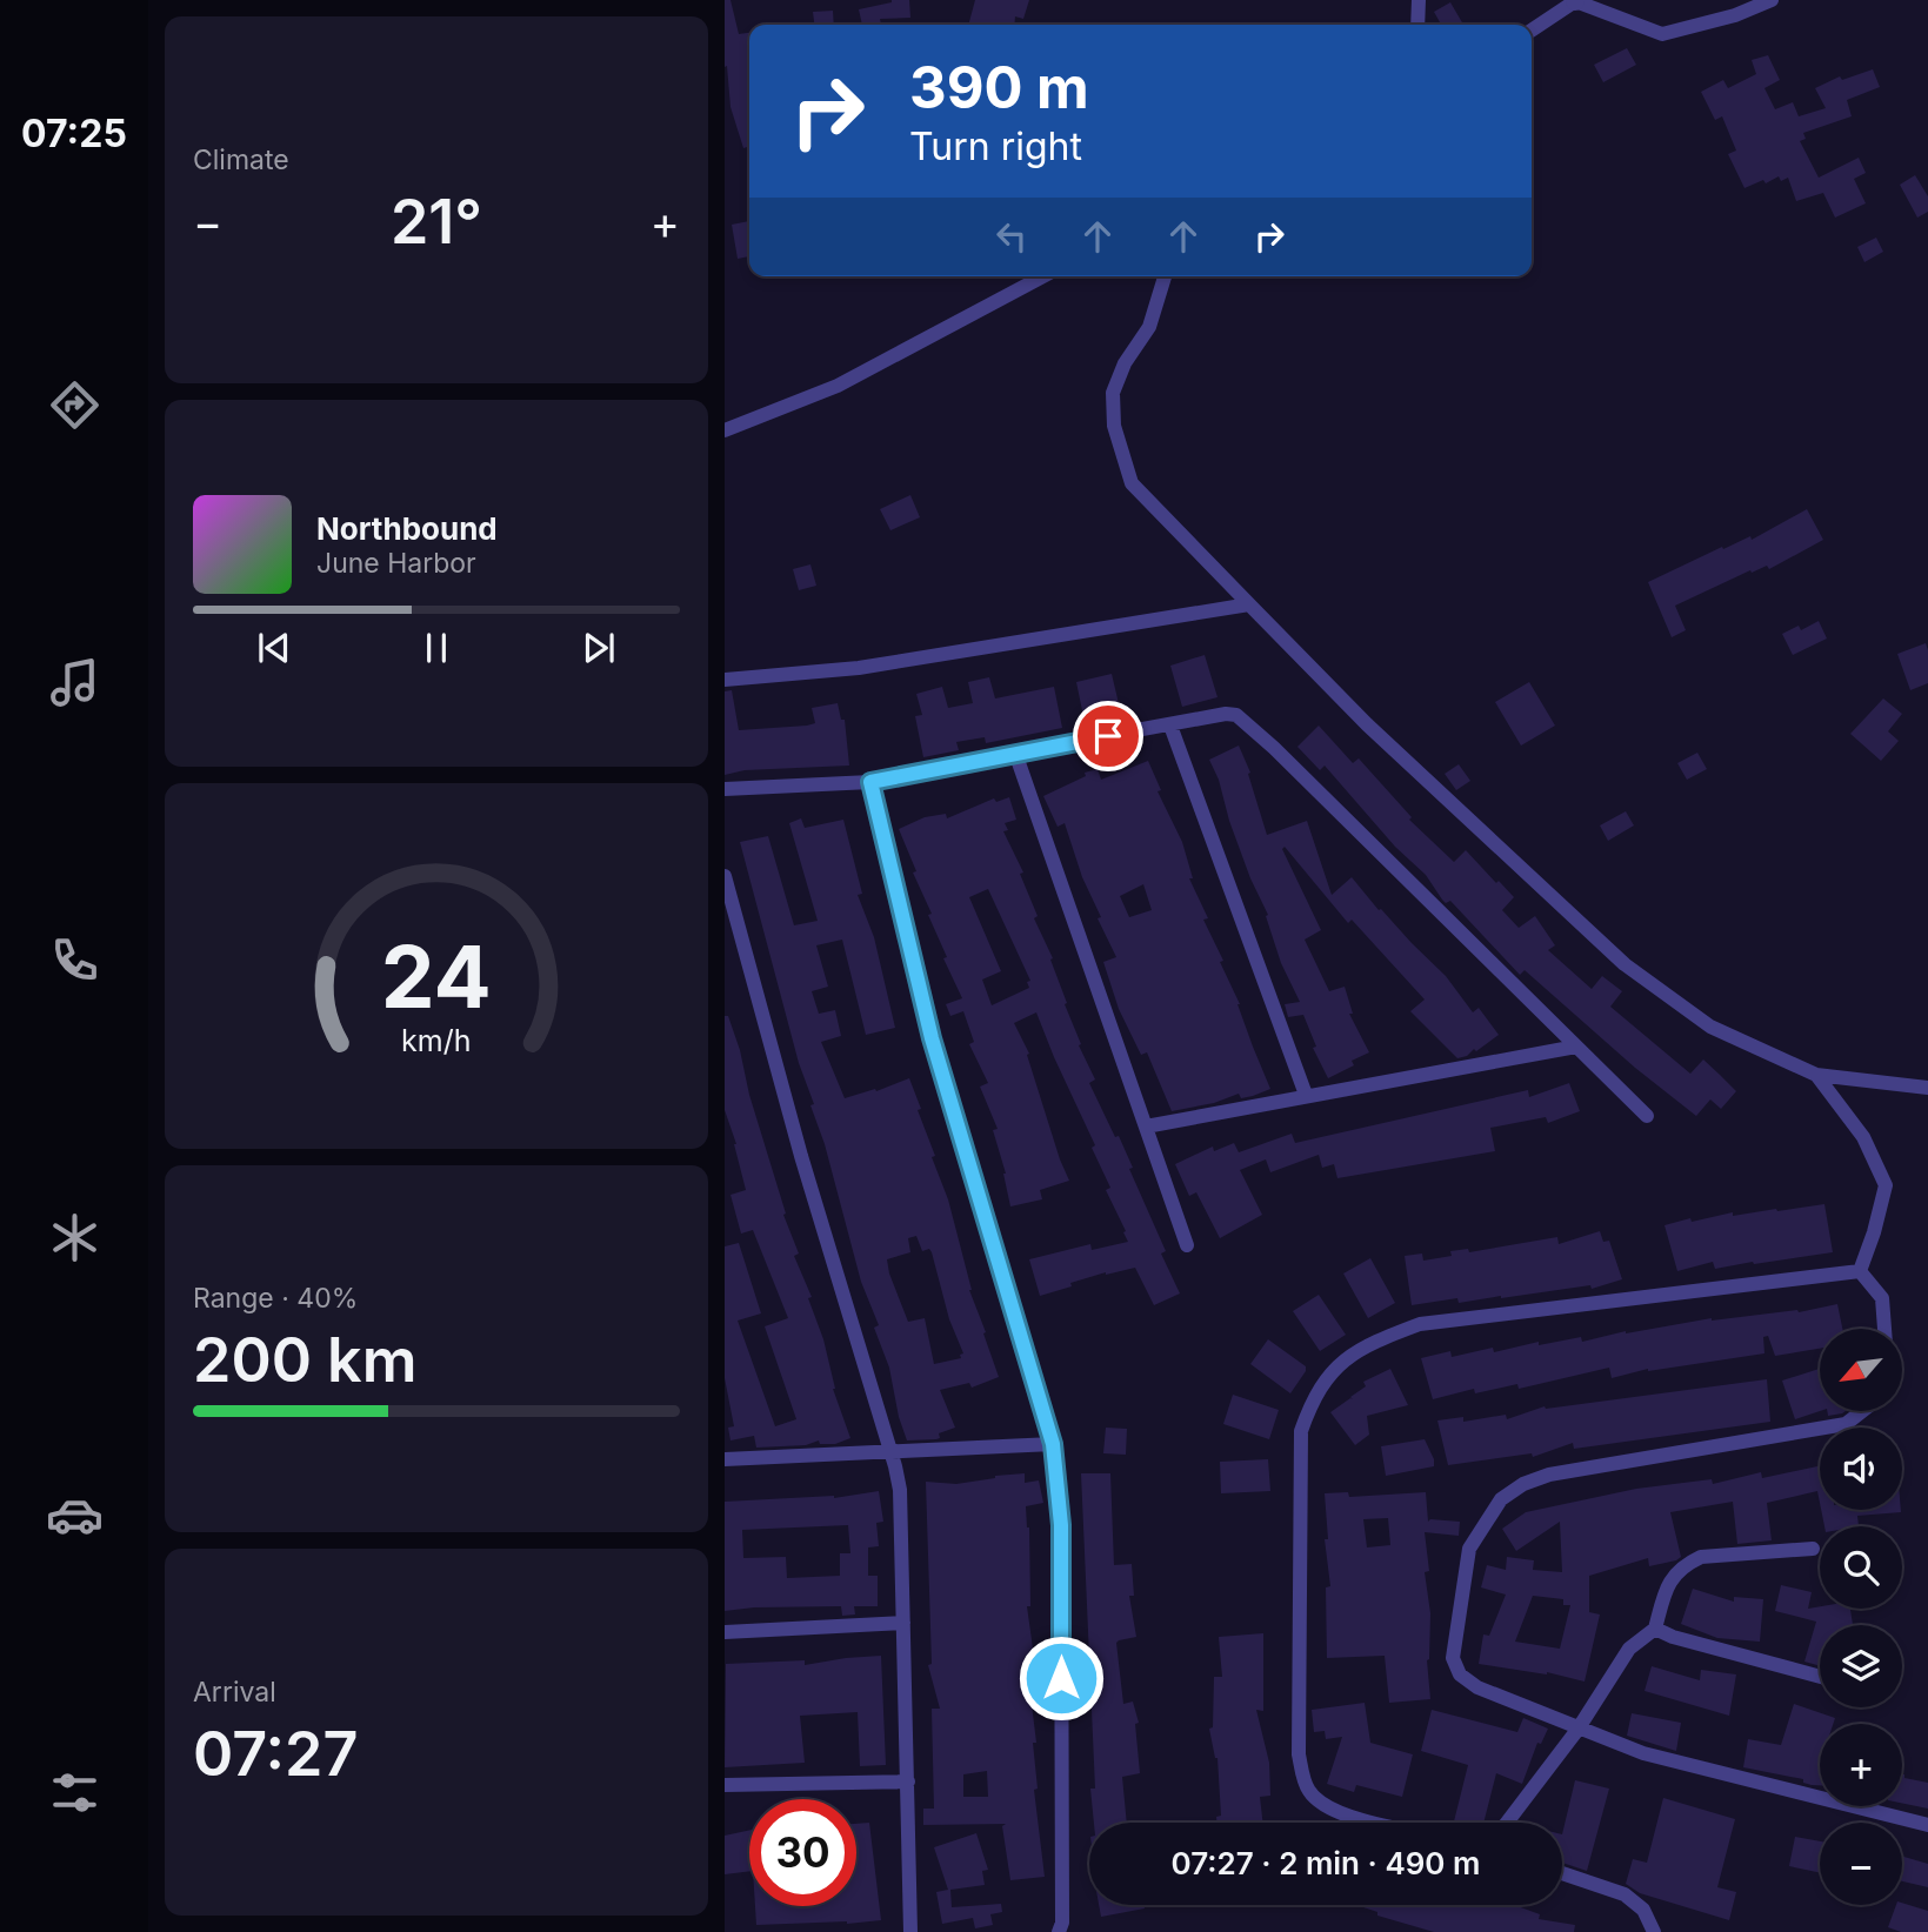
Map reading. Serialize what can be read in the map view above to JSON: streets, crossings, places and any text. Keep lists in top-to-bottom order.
{
  "north": "bottom left",
  "page": {
    "tabs": "07:25",
    "tile": [
      "Climate",
      ["Range · 40%", "200 km"],
      ["Arrival", "07:27"]
    ],
    "turn": ["390 m", "Turn right"],
    "heat": ["−", "21°", "+"],
    "song": ["Northbound", "June Harbor"],
    "map_buttons": ["+", "−"],
    "limit": "30",
    "trip": "07:27 · 2 min · 490 m",
    "gauge": ["24", "km/h"]
  }
}
